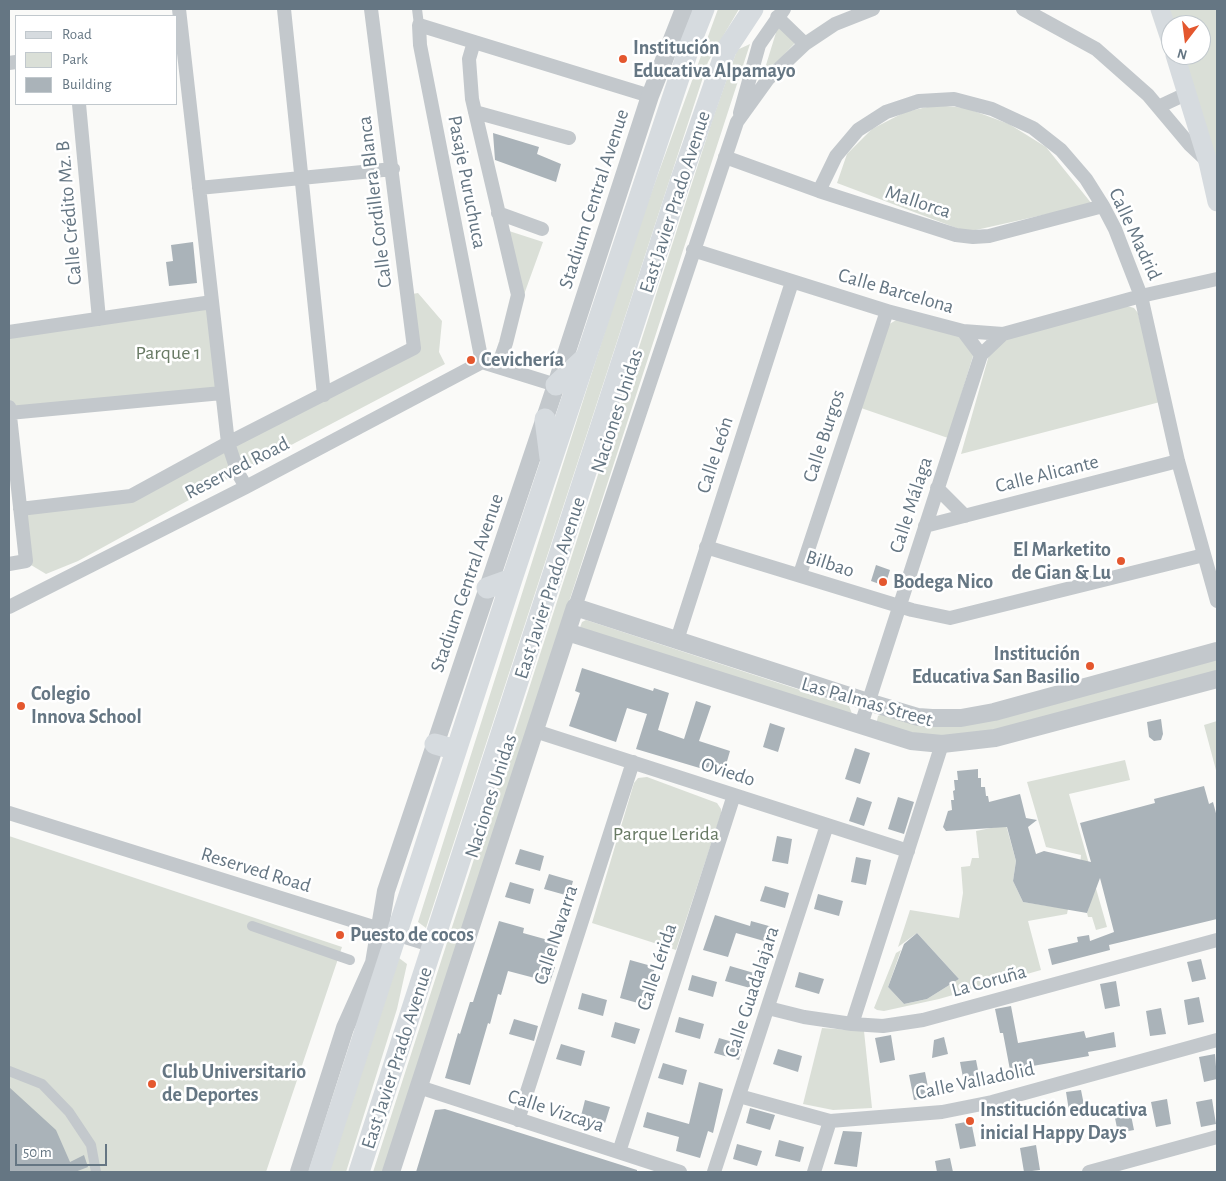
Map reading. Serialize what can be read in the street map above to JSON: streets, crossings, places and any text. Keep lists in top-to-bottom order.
{
  "streets": {
    "main road": ["East Javier Prado Avenue"],
    "street": [
      "Pasaje Puruchuca",
      "Stadium Central Avenue",
      "Calle Cordillera Blanca",
      "Mallorca",
      "Calle Crédito Mz. B",
      "Calle Madrid",
      "Calle Barcelona",
      "Naciones Unidas",
      "Calle Burgos",
      "Calle León",
      "Reserved Road",
      "Calle Alicante",
      "Calle Málaga",
      "Bilbao",
      "Las Palmas Street",
      "Oviedo",
      "Calle Navarra",
      "Calle Lérida",
      "La Coruña",
      "Calle Guadalajara",
      "Calle Valladolid",
      "Calle Vizcaya"
    ]
  },
  "crossings": [
    ["Pasaje Puruchuca", "Reserved Road"],
    ["Stadium Central Avenue", "East Javier Prado Avenue"],
    ["Stadium Central Avenue", "Reserved Road"],
    ["East Javier Prado Avenue", "Reserved Road"],
    ["Mallorca", "Calle Madrid"],
    ["Mallorca", "Naciones Unidas"],
    ["Calle Madrid", "Calle Alicante"],
    ["Calle Madrid", "Bilbao"],
    ["Calle Barcelona", "Naciones Unidas"],
    ["Calle Barcelona", "Calle Burgos"],
    ["Calle Barcelona", "Calle León"],
    ["Calle Barcelona", "Calle Málaga"],
    ["Naciones Unidas", "Las Palmas Street"],
    ["Naciones Unidas", "Oviedo"],
    ["Naciones Unidas", "Calle Vizcaya"],
    ["Calle Burgos", "Bilbao"],
    ["Calle León", "Bilbao"],
    ["Calle León", "Las Palmas Street"],
    ["Calle Alicante", "Calle Málaga"],
    ["Calle Málaga", "Bilbao"],
    ["Calle Málaga", "Las Palmas Street"],
    ["Oviedo", "Calle Navarra"],
    ["Oviedo", "Calle Lérida"],
    ["Oviedo", "Calle Guadalajara"],
    ["Calle Navarra", "Calle Vizcaya"],
    ["Calle Lérida", "Calle Vizcaya"],
    ["La Coruña", "Calle Guadalajara"],
    ["Calle Guadalajara", "Calle Valladolid"]
  ],
  "parks": ["Parque 1", "Parque Lerida"],
  "places": [
    "Institución Educativa Alpamayo",
    "Cevichería",
    "El Marketito de Gian & Lu",
    "Bodega Nico",
    "Institución Educativa San Basilio",
    "Colegio Innova School",
    "Puesto de cocos",
    "Club Universitario de Deportes",
    "Institución educativa inicial Happy Days"
  ],
  "legend": ["Road", "Park", "Building"],
  "scale_bar": "50 m",
  "north": "bottom"
}
